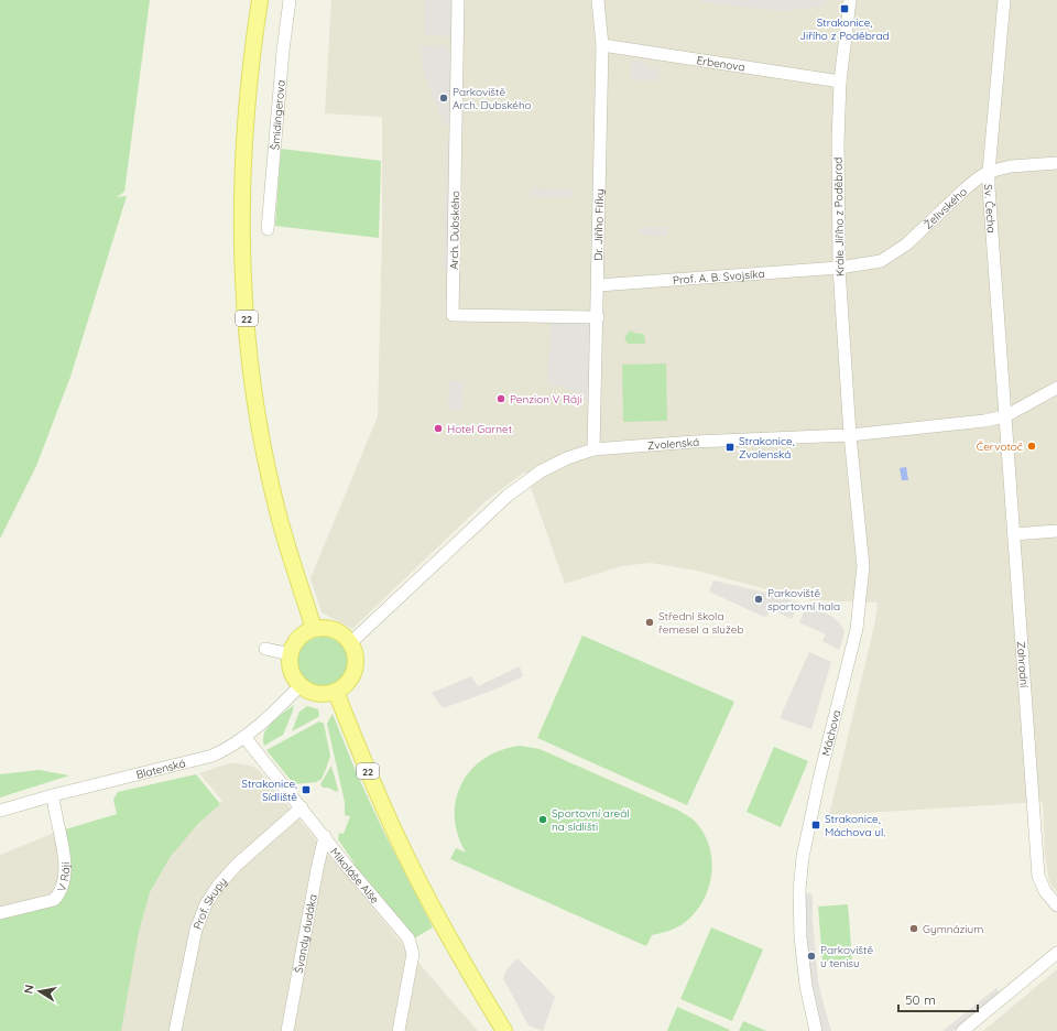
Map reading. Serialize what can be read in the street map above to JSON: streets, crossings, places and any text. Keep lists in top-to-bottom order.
{
  "streets": {
    "main road": ["22"],
    "street": [
      "Erbenova",
      "Šmidingerova",
      "Želivského",
      "Sv. Čecha",
      "Krále Jiřího z Poděbrad",
      "Dr. Jiřího Fifky",
      "Arch. Dubského",
      "Prof. A. B. Svojsíka",
      "Zvolenská",
      "Zahradní",
      "Máchova",
      "Blatenská",
      "Mikoláše Alše",
      "V Ráji",
      "Prof. Skupy",
      "Švandy dudáka"
    ]
  },
  "crossings": [
    ["Erbenova", "Krále Jiřího z Poděbrad"],
    ["Erbenova", "Dr. Jiřího Fifky"],
    ["Želivského", "Sv. Čecha"],
    ["Želivského", "Krále Jiřího z Poděbrad"],
    ["Želivského", "Prof. A. B. Svojsíka"],
    ["Sv. Čecha", "Zvolenská"],
    ["Sv. Čecha", "Zahradní"],
    ["Krále Jiřího z Poděbrad", "Prof. A. B. Svojsíka"],
    ["Krále Jiřího z Poděbrad", "Zvolenská"],
    ["Krále Jiřího z Poděbrad", "Máchova"],
    ["Dr. Jiřího Fifky", "Arch. Dubského"],
    ["Dr. Jiřího Fifky", "Prof. A. B. Svojsíka"],
    ["Dr. Jiřího Fifky", "Zvolenská"],
    ["22", "Zvolenská"],
    ["22", "Blatenská"],
    ["Zvolenská", "Zahradní"],
    ["Zvolenská", "Máchova"],
    ["Zvolenská", "Blatenská"],
    ["Blatenská", "Mikoláše Alše"],
    ["Blatenská", "V Ráji"],
    ["Mikoláše Alše", "Prof. Skupy"],
    ["Mikoláše Alše", "Švandy dudáka"]
  ],
  "places": {
    "transit": [
      "Strakonice, Jiřího z Poděbrad",
      "Strakonice, Zvolenská",
      "Strakonice, Sídliště",
      "Strakonice, Máchova ul."
    ],
    "other": [
      "Parkoviště Arch. Dubského",
      "Penzion V Ráji",
      "Hotel Garnet",
      "Červotoč",
      "Parkoviště sportovní hala",
      "Střední škola řemesel a služeb",
      "Sportovní areál na sídlišti",
      "Gymnázium",
      "Parkoviště u tenisu"
    ]
  },
  "scale_bar": "50 m",
  "north": "left"
}
